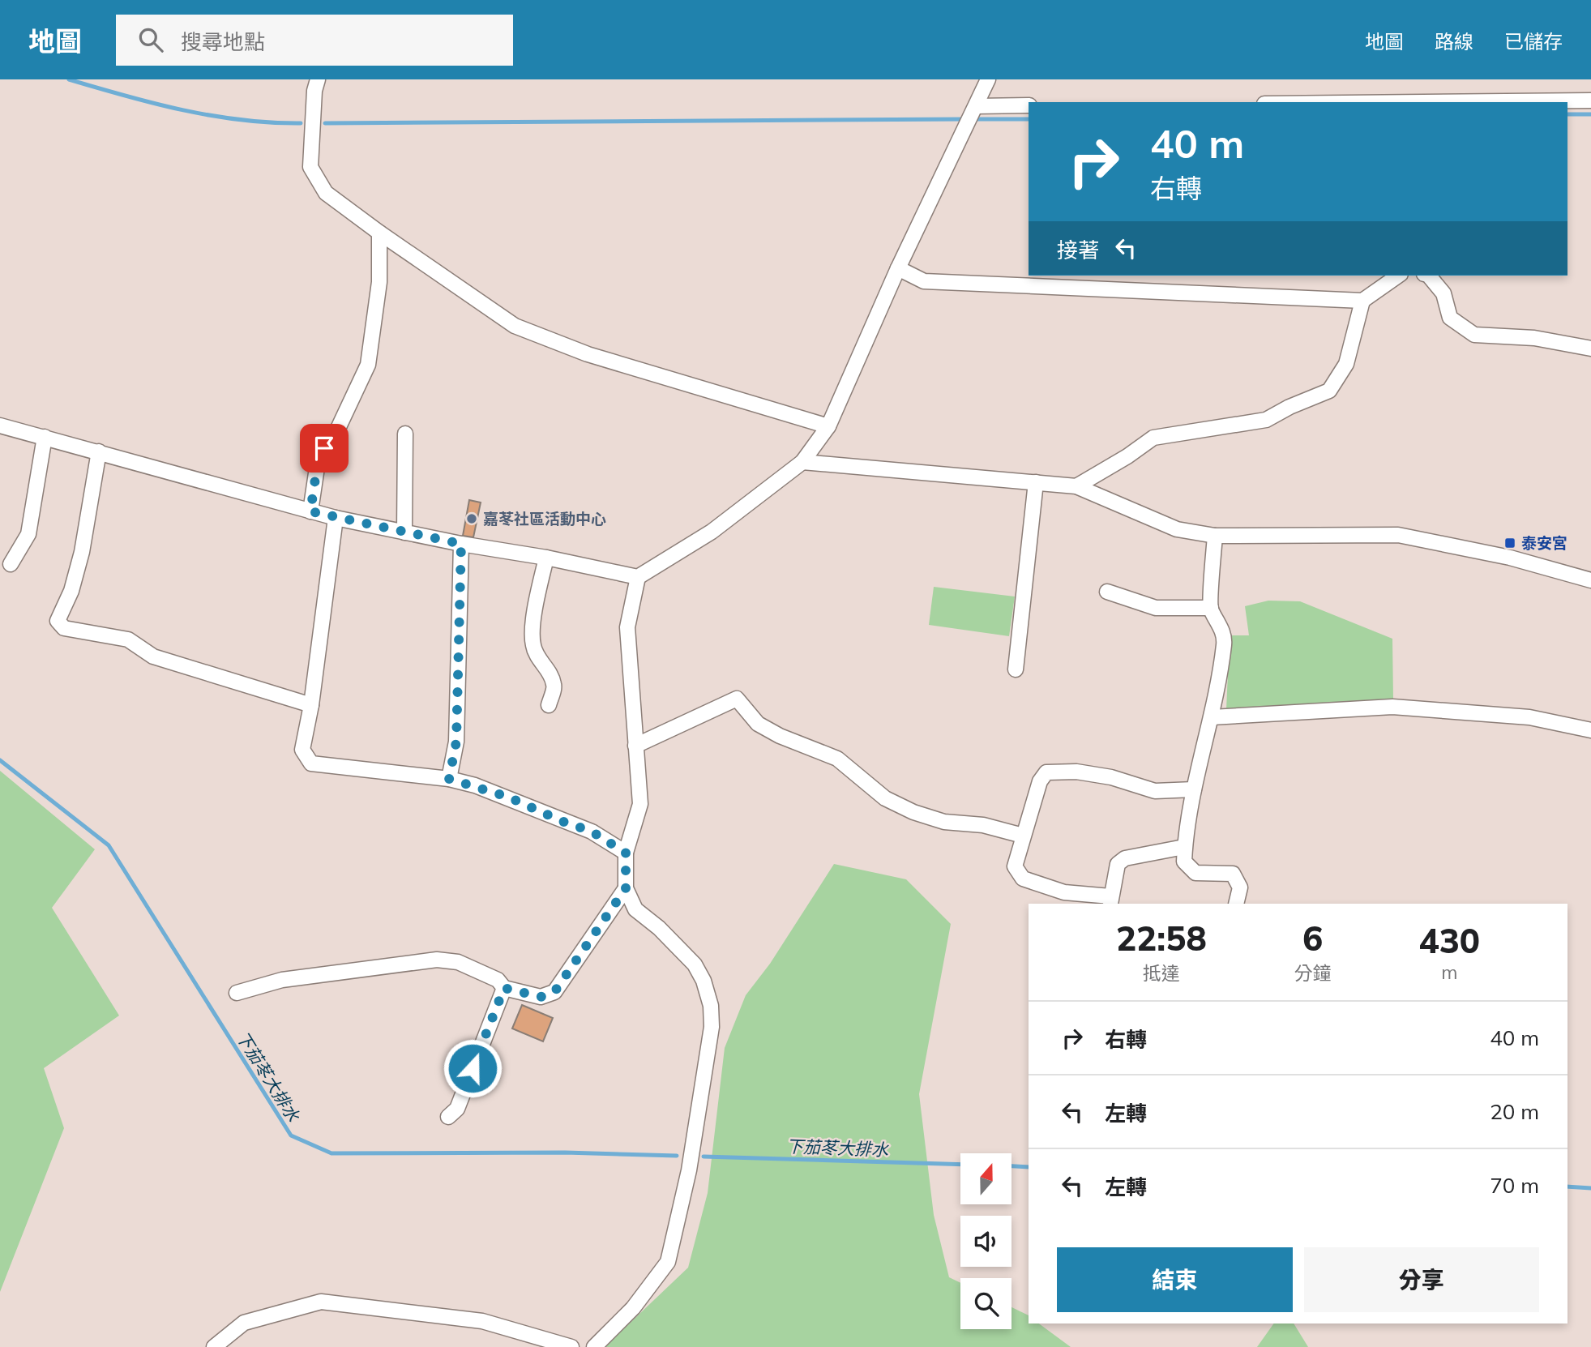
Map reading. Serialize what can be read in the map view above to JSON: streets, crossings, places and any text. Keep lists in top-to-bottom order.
{
  "water": ["下茄苳大排水"],
  "places": {
    "other": ["嘉苳社區活動中心"],
    "transit": ["泰安宮"]
  },
  "north": "top",
  "page": {
    "header": "地圖",
    "search": "搜尋地點",
    "nav": ["地圖", "路線", "已儲存"],
    "turn": ["40 m", "右轉"],
    "then": "接著",
    "eta": [
      "22:58",
      "抵達",
      "6",
      "分鐘",
      "430",
      "m"
    ],
    "list": [
      {
        "name": "右轉",
        "value": "40 m"
      },
      {
        "name": "左轉",
        "value": "20 m"
      },
      {
        "name": "左轉",
        "value": "70 m"
      }
    ],
    "buttons": ["結束", "分享"]
  }
}
